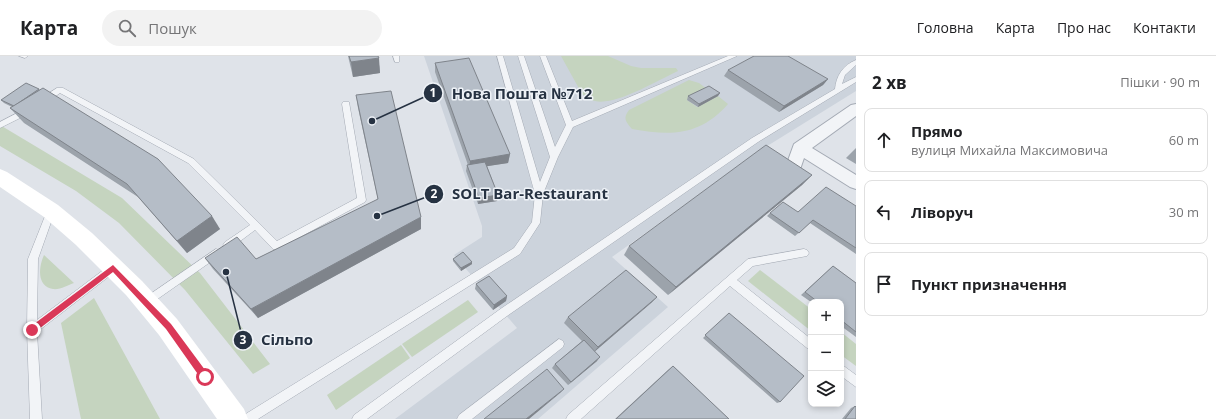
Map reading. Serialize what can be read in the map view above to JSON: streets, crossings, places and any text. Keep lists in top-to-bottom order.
{
  "places": ["Нова Пошта №712", "SOLT Bar-Restaurant", "Сільпо"],
  "page": {
    "header": "Карта",
    "search": "Пошук",
    "nav": [
      "Головна",
      "Карта",
      "Про нас",
      "Контакти"
    ],
    "heading": ["2 хв", "Пішки · 90 m"],
    "list": [
      ["Прямо", "вулиця Михайла Максимовича", "60 m"],
      ["Ліворуч", "30 m"],
      "Пункт призначення"
    ],
    "map_buttons": ["+", "−"]
  }
}
